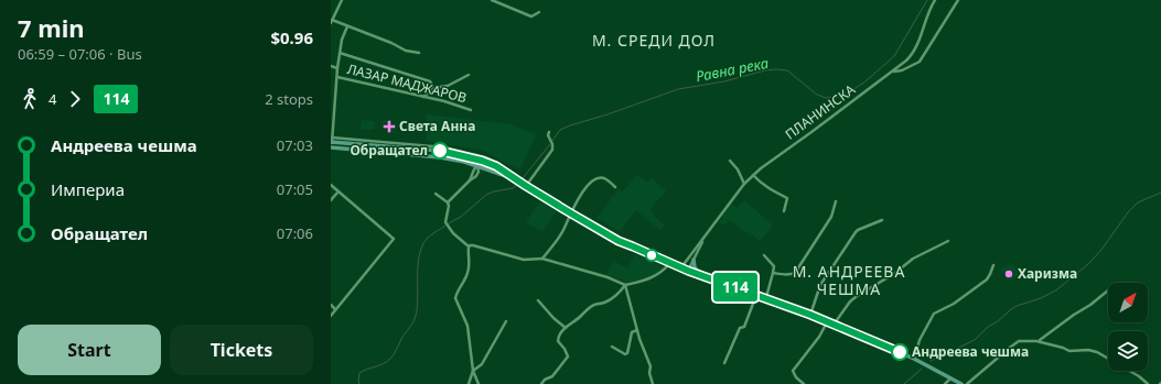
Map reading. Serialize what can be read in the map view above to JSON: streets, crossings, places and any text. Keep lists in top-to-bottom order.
{
  "streets": {
    "street": ["ЛАЗАР МАДЖАРОВ", "ПЛАНИНСКА"]
  },
  "districts": ["М. СРЕДИ ДОЛ", "М. АНДРЕЕВА ЧЕШМА"],
  "water": ["Равна река"],
  "places": {
    "health": ["Света Анна"],
    "other": ["Обращател", "Харизма", "Андреева чешма"]
  },
  "lines": ["bus line 114"],
  "north": "top right",
  "page": {
    "heading": ["7 min", "06:59 – 07:06 · Bus", "$0.96"],
    "on_map": "114",
    "legs": ["4", "114", "2 stops"],
    "list": [
      {
        "name": "Андреева чешма",
        "value": "07:03"
      },
      {
        "name": "Империа",
        "value": "07:05"
      },
      {
        "name": "Обращател",
        "value": "07:06"
      }
    ],
    "buttons": ["Start", "Tickets"]
  }
}
